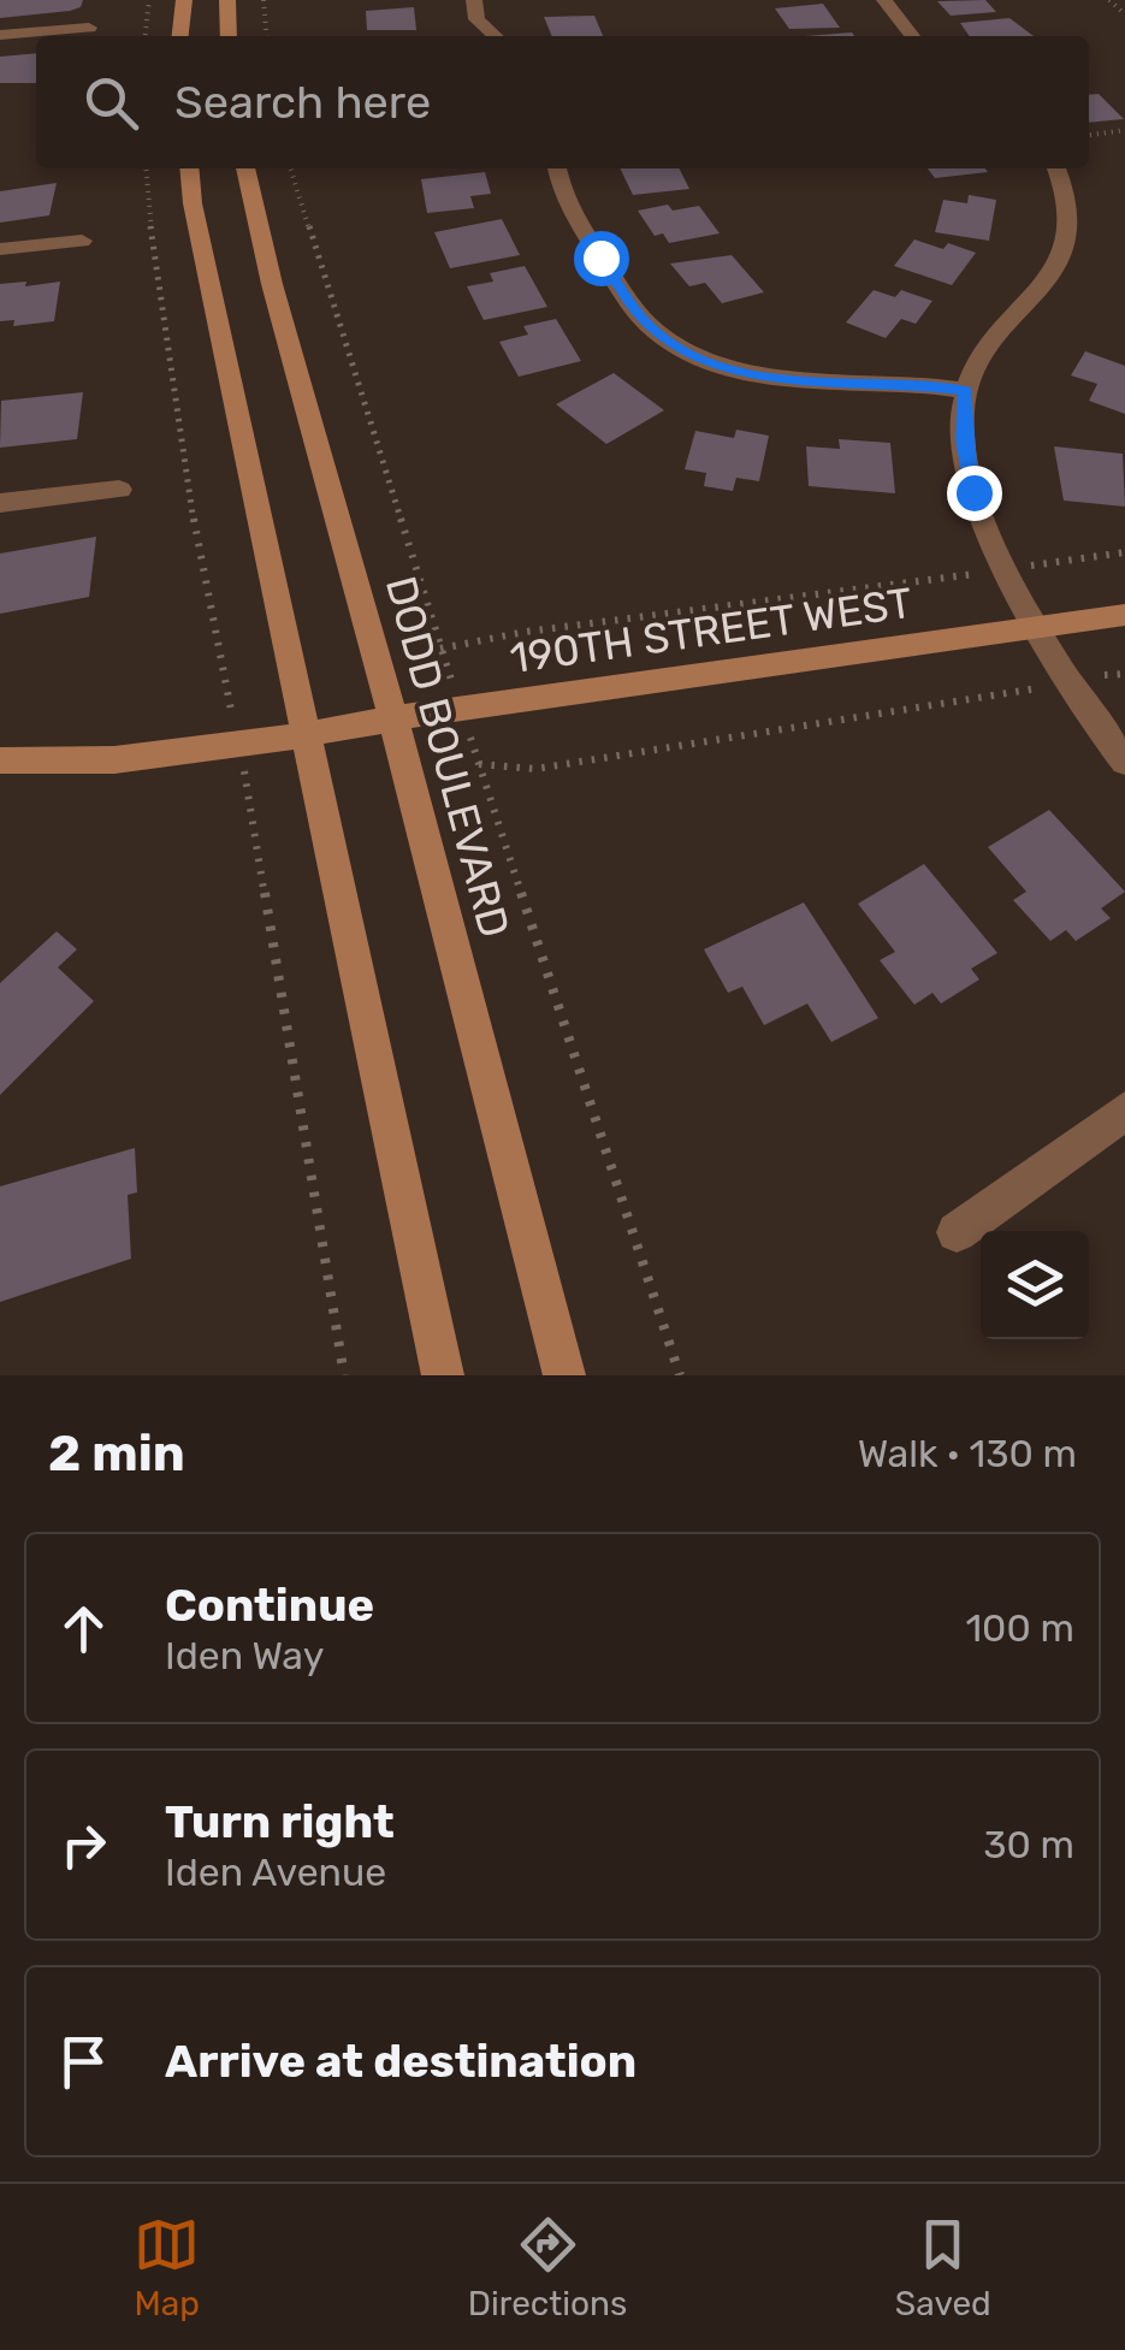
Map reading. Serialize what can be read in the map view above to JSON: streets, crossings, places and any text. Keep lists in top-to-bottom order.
{
  "streets": {
    "main road": ["190TH STREET WEST", "DODD BOULEVARD"]
  },
  "crossings": [
    ["190TH STREET WEST", "DODD BOULEVARD"]
  ],
  "page": {
    "search": "Search here",
    "heading": ["2 min", "Walk · 130 m"],
    "list": [
      ["Continue", "Iden Way", "100 m"],
      ["Turn right", "Iden Avenue", "30 m"],
      "Arrive at destination"
    ],
    "nav": ["Map", "Directions", "Saved"]
  }
}
